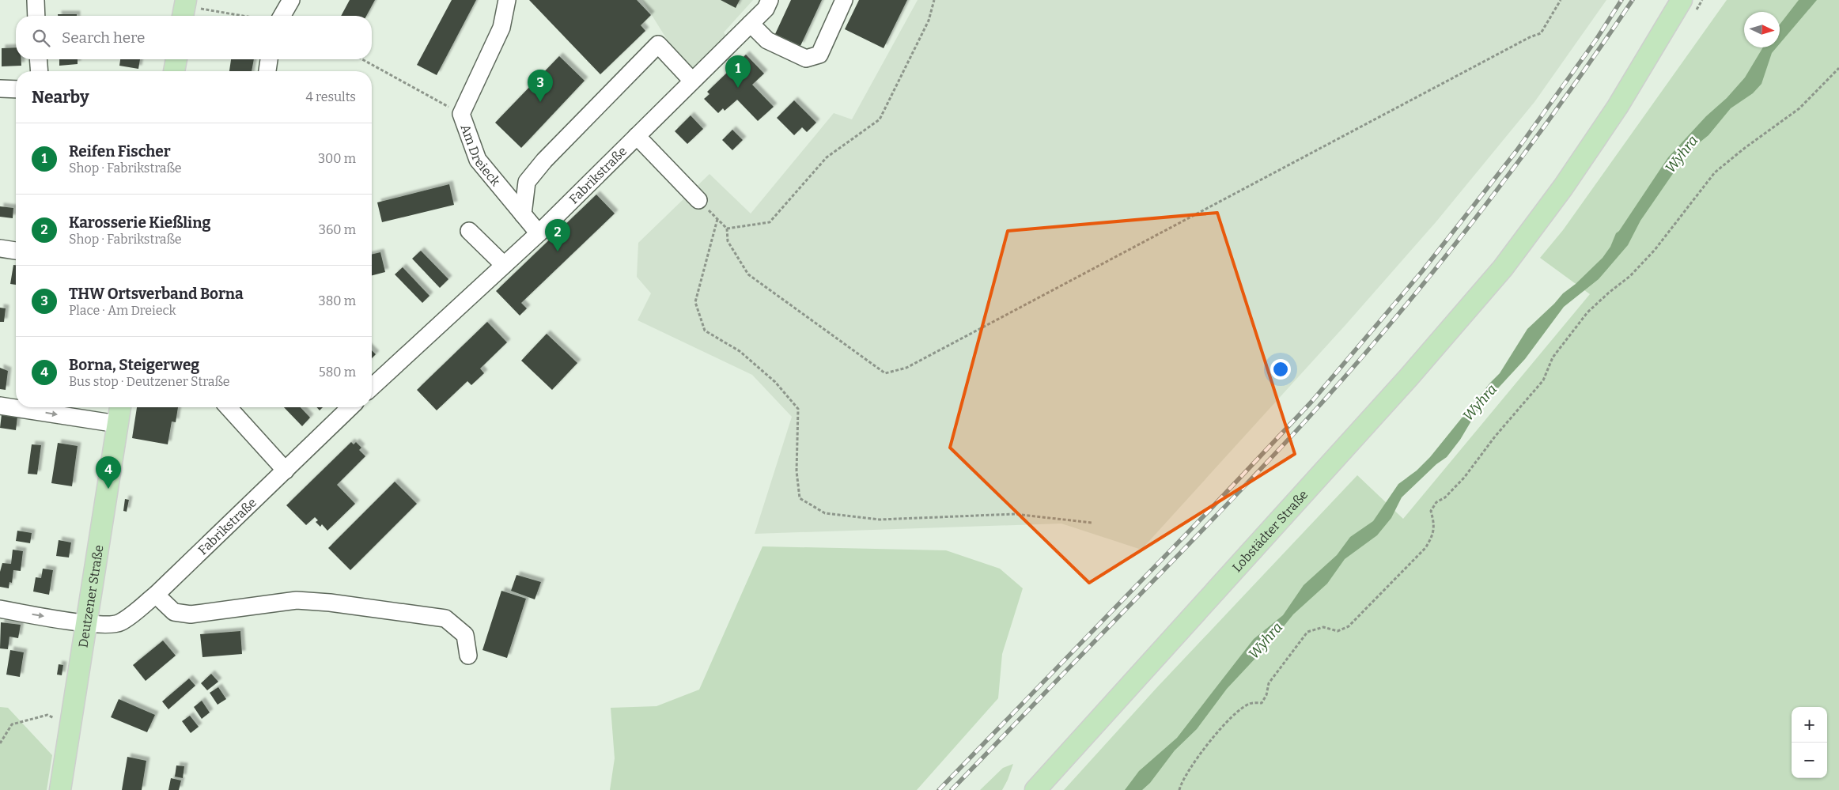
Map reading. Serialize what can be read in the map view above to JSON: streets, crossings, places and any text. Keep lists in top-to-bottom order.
{
  "streets": {
    "main road": ["Lobstädter Straße", "Deutzener Straße"],
    "street": ["Am Dreieck", "Fabrikstraße"]
  },
  "crossings": [
    ["Am Dreieck", "Fabrikstraße"],
    ["Fabrikstraße", "Deutzener Straße"]
  ],
  "water": ["Wyhra"],
  "north": "right",
  "page": {
    "search": "Search here",
    "pins": [
      "1",
      "3",
      "2",
      "4"
    ],
    "heading": ["Nearby", "4 results"],
    "list": [
      {
        "mark": "1",
        "name": "Reifen Fischer",
        "note": "Shop · Fabrikstraße",
        "value": "300 m"
      },
      {
        "mark": "2",
        "name": "Karosserie Kießling",
        "note": "Shop · Fabrikstraße",
        "value": "360 m"
      },
      {
        "mark": "3",
        "name": "THW Ortsverband Borna",
        "note": "Place · Am Dreieck",
        "value": "380 m"
      },
      {
        "mark": "4",
        "name": "Borna, Steigerweg",
        "note": "Bus stop · Deutzener Straße",
        "value": "580 m"
      }
    ],
    "map_buttons": ["+", "−"]
  }
}
